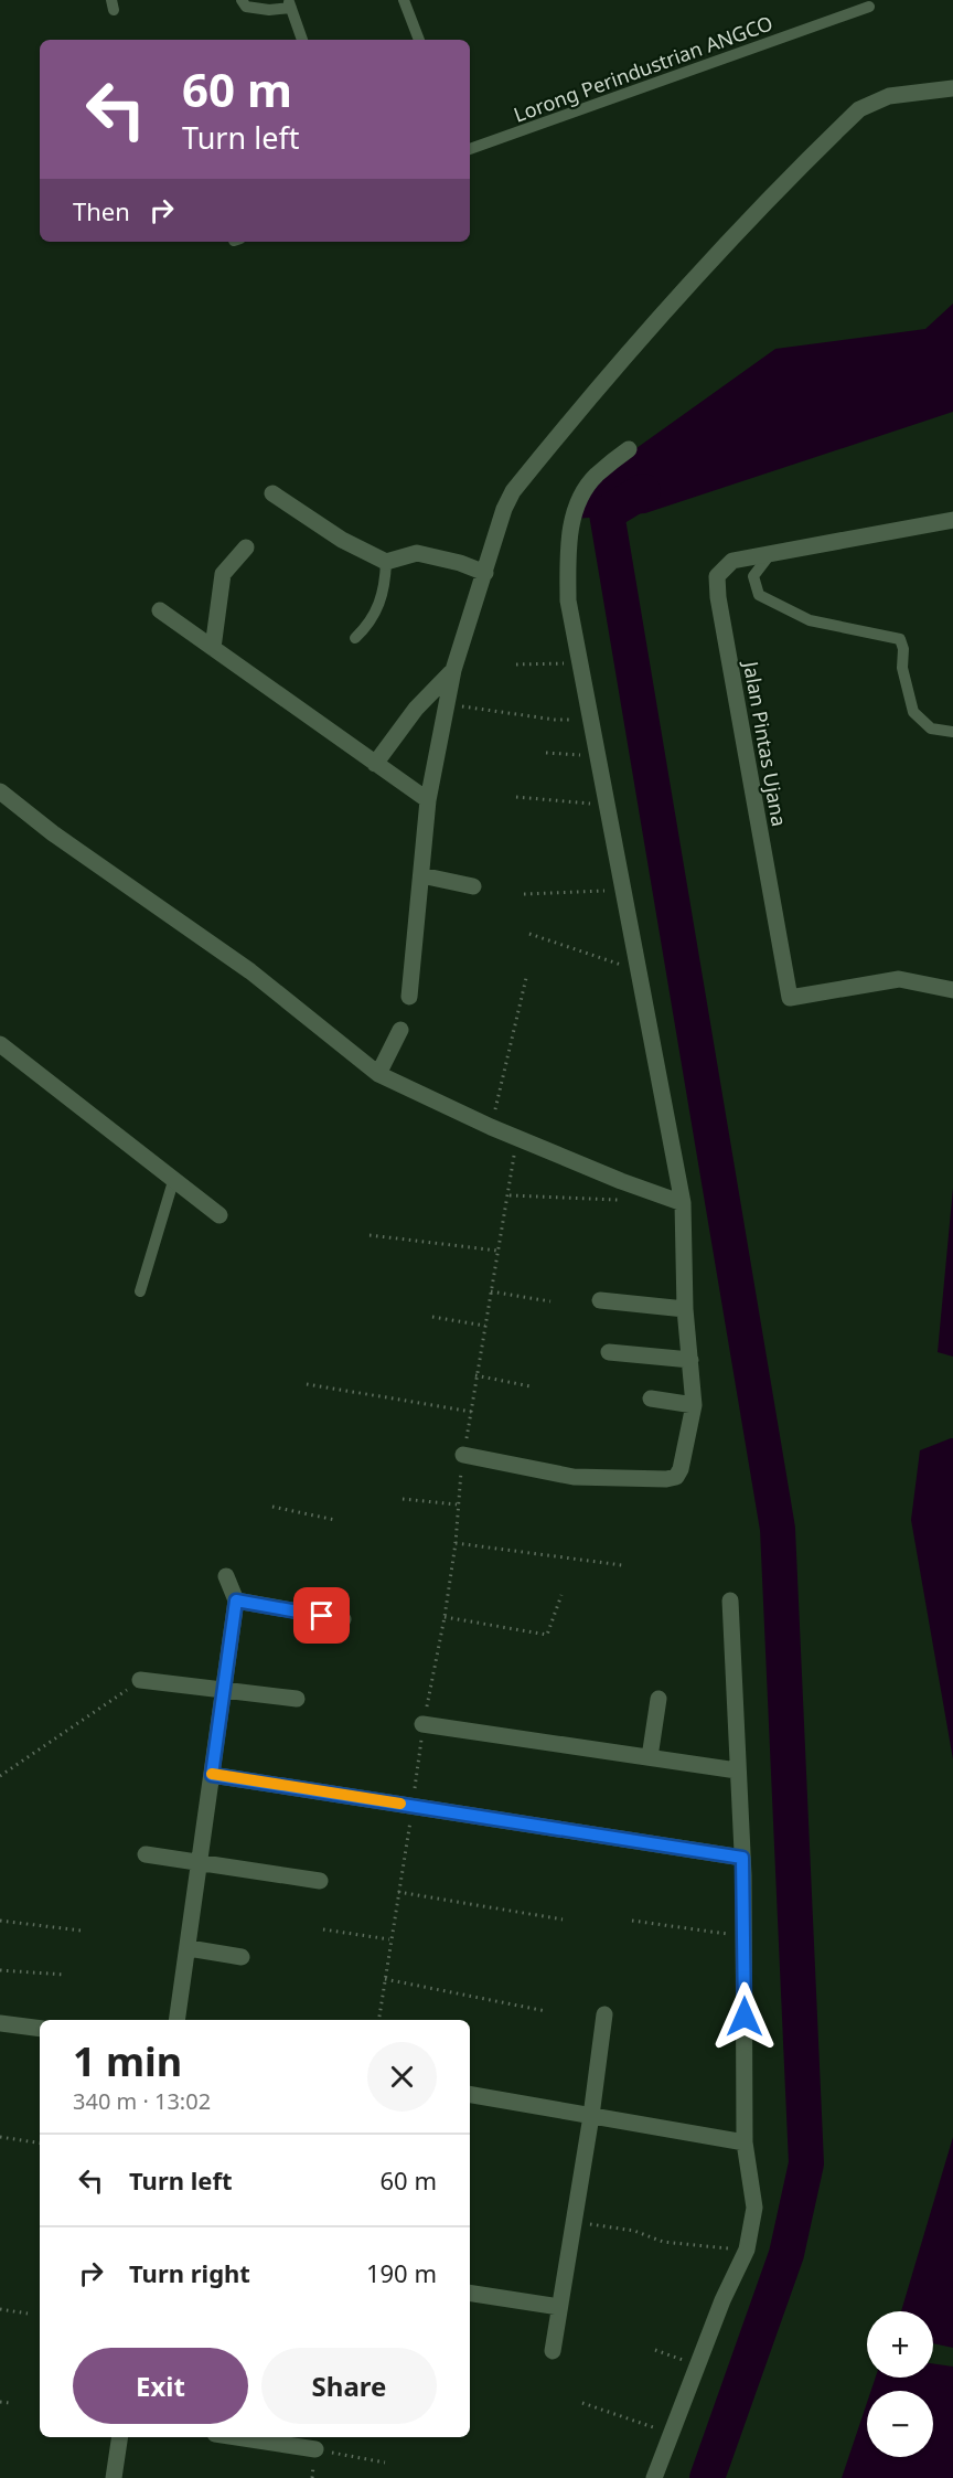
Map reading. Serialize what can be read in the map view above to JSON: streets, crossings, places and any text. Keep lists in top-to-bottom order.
{
  "streets": {
    "street": ["Jalan Pintas Ujana"],
    "lane": ["Lorong Perindustrian ANGCO"]
  },
  "page": {
    "turn": ["60 m", "Turn left"],
    "then": "Then",
    "heading": ["1 min", "340 m · 13:02"],
    "list": [
      {
        "name": "Turn left",
        "value": "60 m"
      },
      {
        "name": "Turn right",
        "value": "190 m"
      }
    ],
    "map_buttons": ["+", "−"],
    "buttons": ["Exit", "Share"]
  }
}
